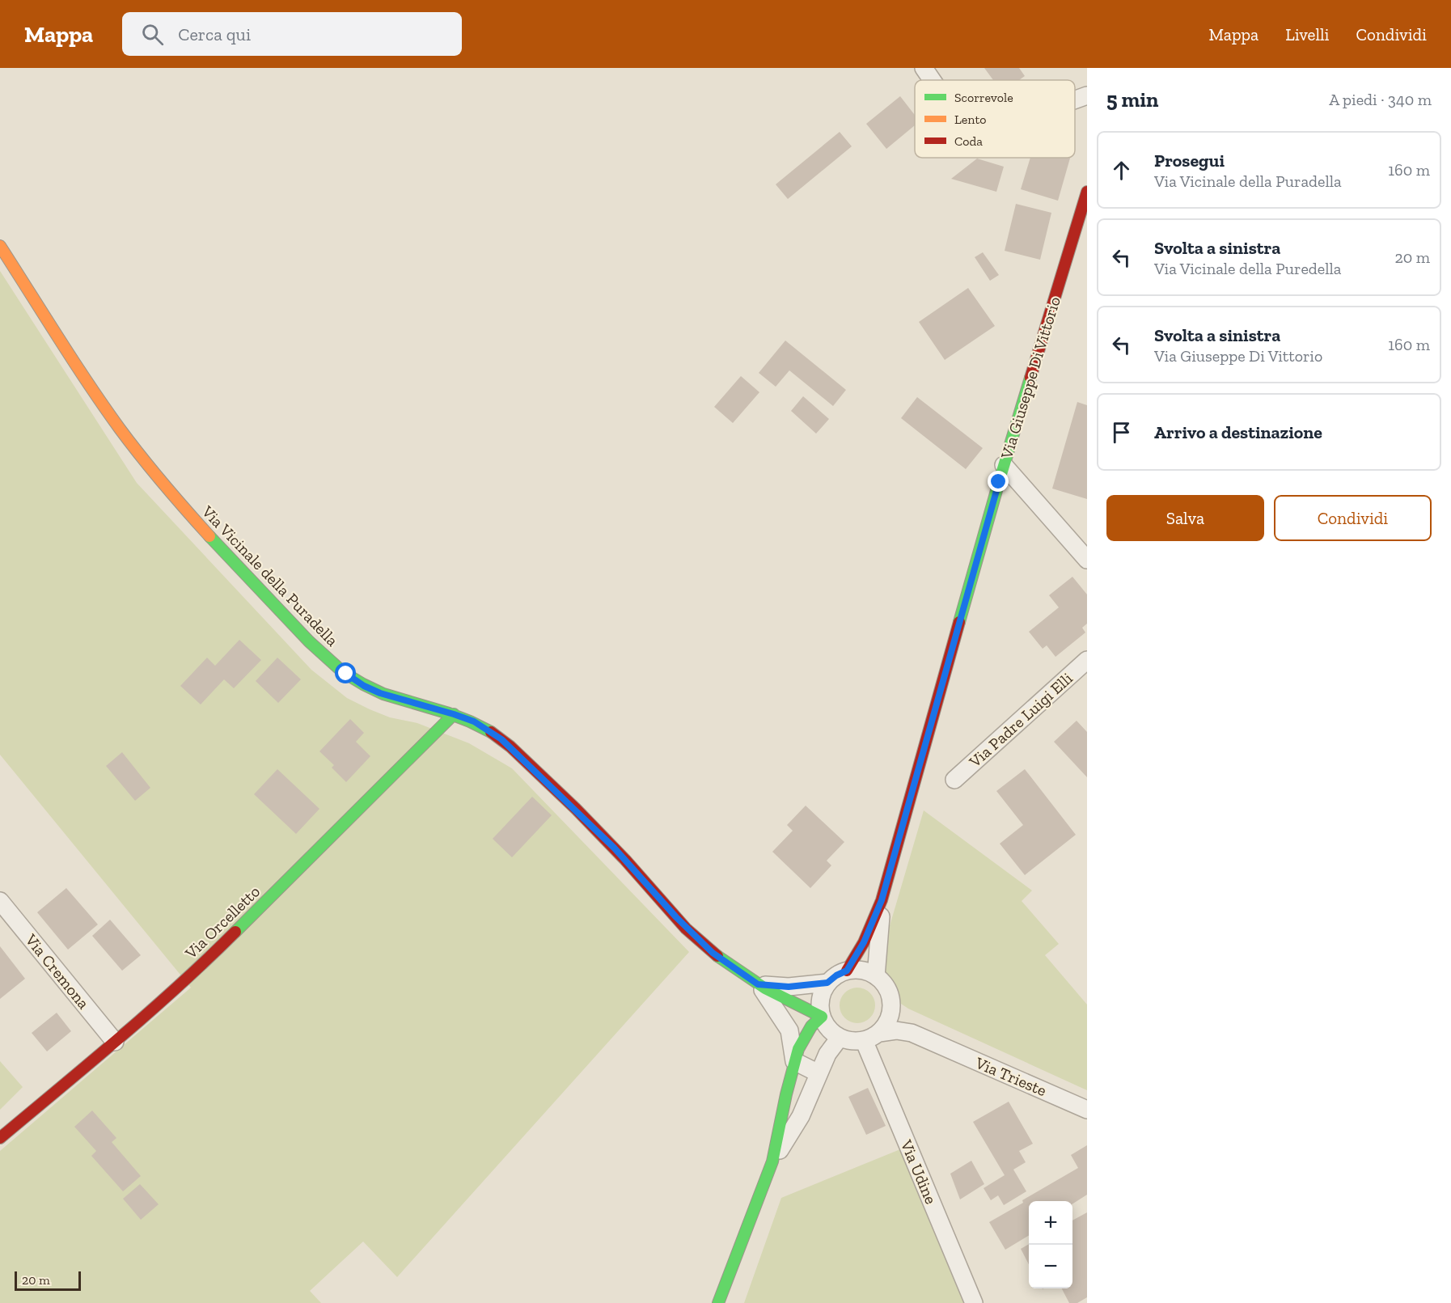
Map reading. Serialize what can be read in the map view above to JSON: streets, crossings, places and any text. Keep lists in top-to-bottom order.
{
  "streets": {
    "street": [
      "Via Giuseppe Di Vittorio",
      "Via Vicinale della Puradella",
      "Via Padre Luigi Elli",
      "Via Orcelletto",
      "Via Cremona",
      "Via Trieste",
      "Via Udine"
    ]
  },
  "crossings": [
    ["Via Giuseppe Di Vittorio", "Via Vicinale della Puradella"],
    ["Via Giuseppe Di Vittorio", "Via Trieste"],
    ["Via Giuseppe Di Vittorio", "Via Udine"],
    ["Via Vicinale della Puradella", "Via Orcelletto"],
    ["Via Vicinale della Puradella", "Via Trieste"],
    ["Via Vicinale della Puradella", "Via Udine"],
    ["Via Orcelletto", "Via Cremona"],
    ["Via Trieste", "Via Udine"]
  ],
  "legend": ["Scorrevole", "Lento", "Coda"],
  "scale_bar": "20 m",
  "page": {
    "header": "Mappa",
    "search": "Cerca qui",
    "nav": ["Mappa", "Livelli", "Condividi"],
    "heading": ["5 min", "A piedi · 340 m"],
    "list": [
      ["Prosegui", "Via Vicinale della Puradella", "160 m"],
      ["Svolta a sinistra", "Via Vicinale della Puredella", "20 m"],
      ["Svolta a sinistra", "Via Giuseppe Di Vittorio", "160 m"],
      "Arrivo a destinazione"
    ],
    "buttons": ["Salva", "Condividi"],
    "map_buttons": ["+", "−"],
    "scale": "20 m"
  }
}
